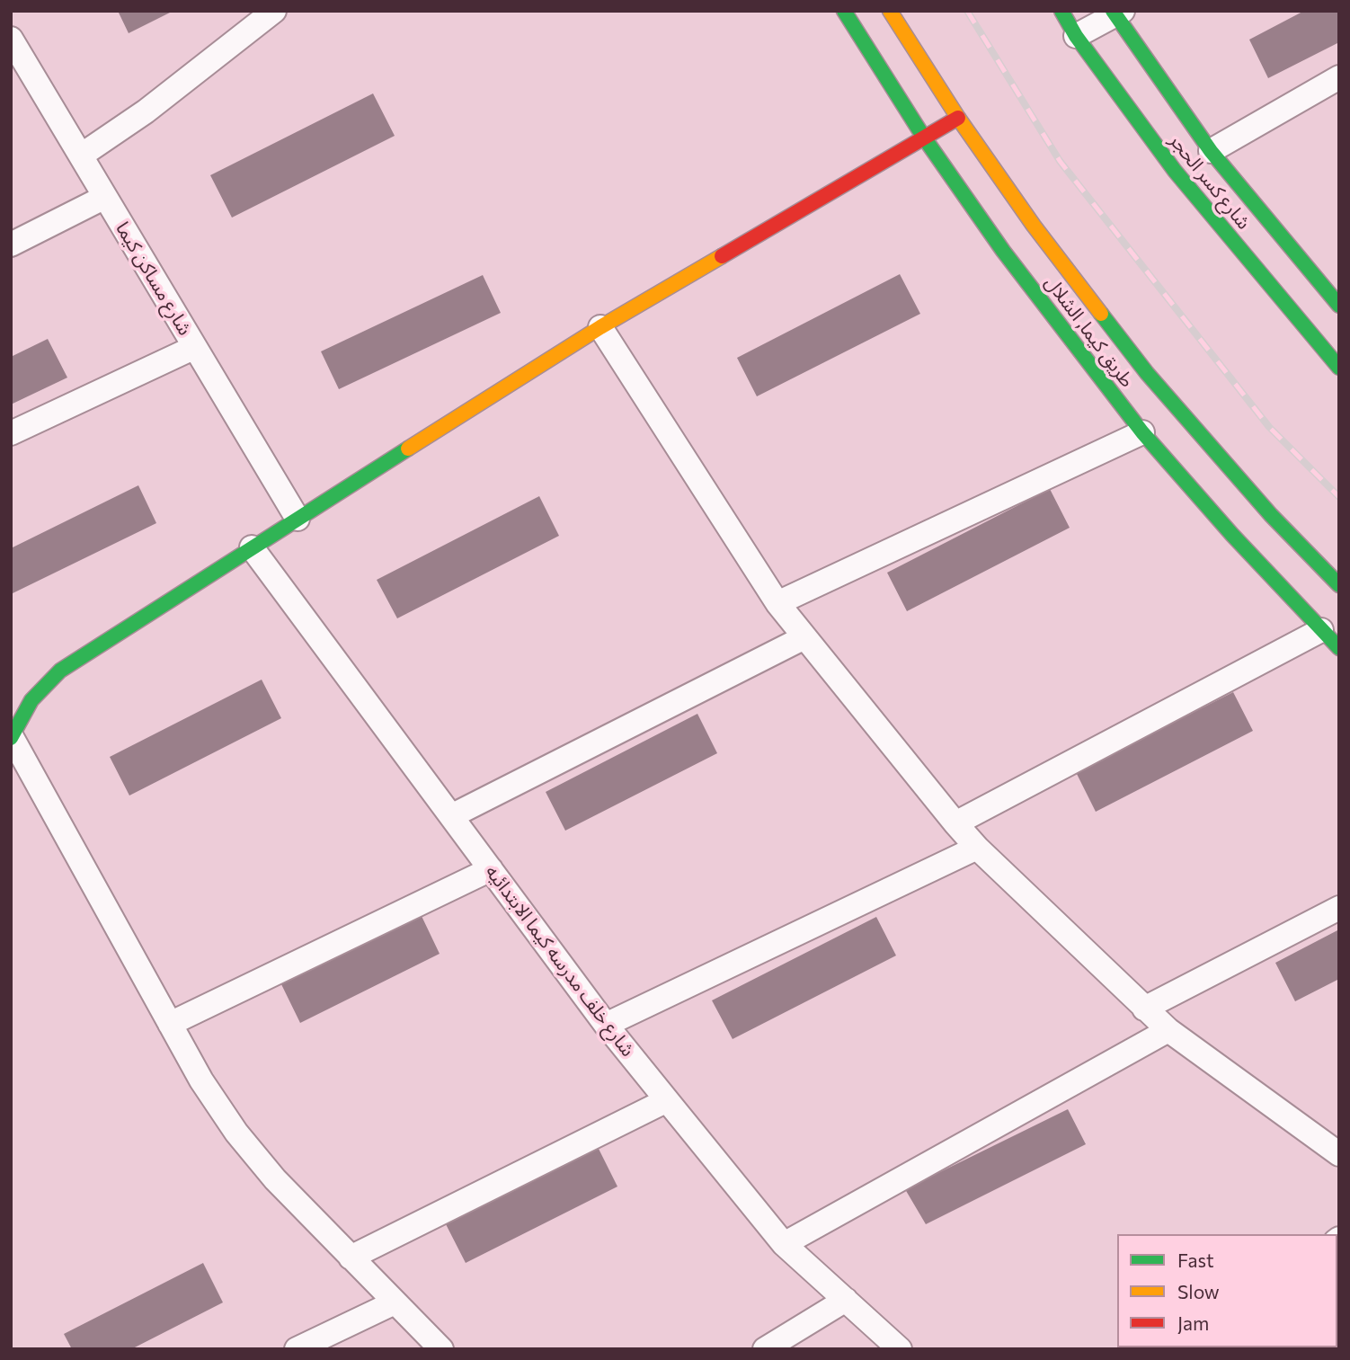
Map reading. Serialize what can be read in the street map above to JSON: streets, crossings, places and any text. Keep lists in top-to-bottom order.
{
  "streets": {
    "main road": ["شارع كسر الحجر", "طريق كيما, الشلال"],
    "street": ["شارع مساكن كيما", "شارع خلف مدرسه كيما الابتدائيه"]
  },
  "legend": ["Fast", "Slow", "Jam"]
}
